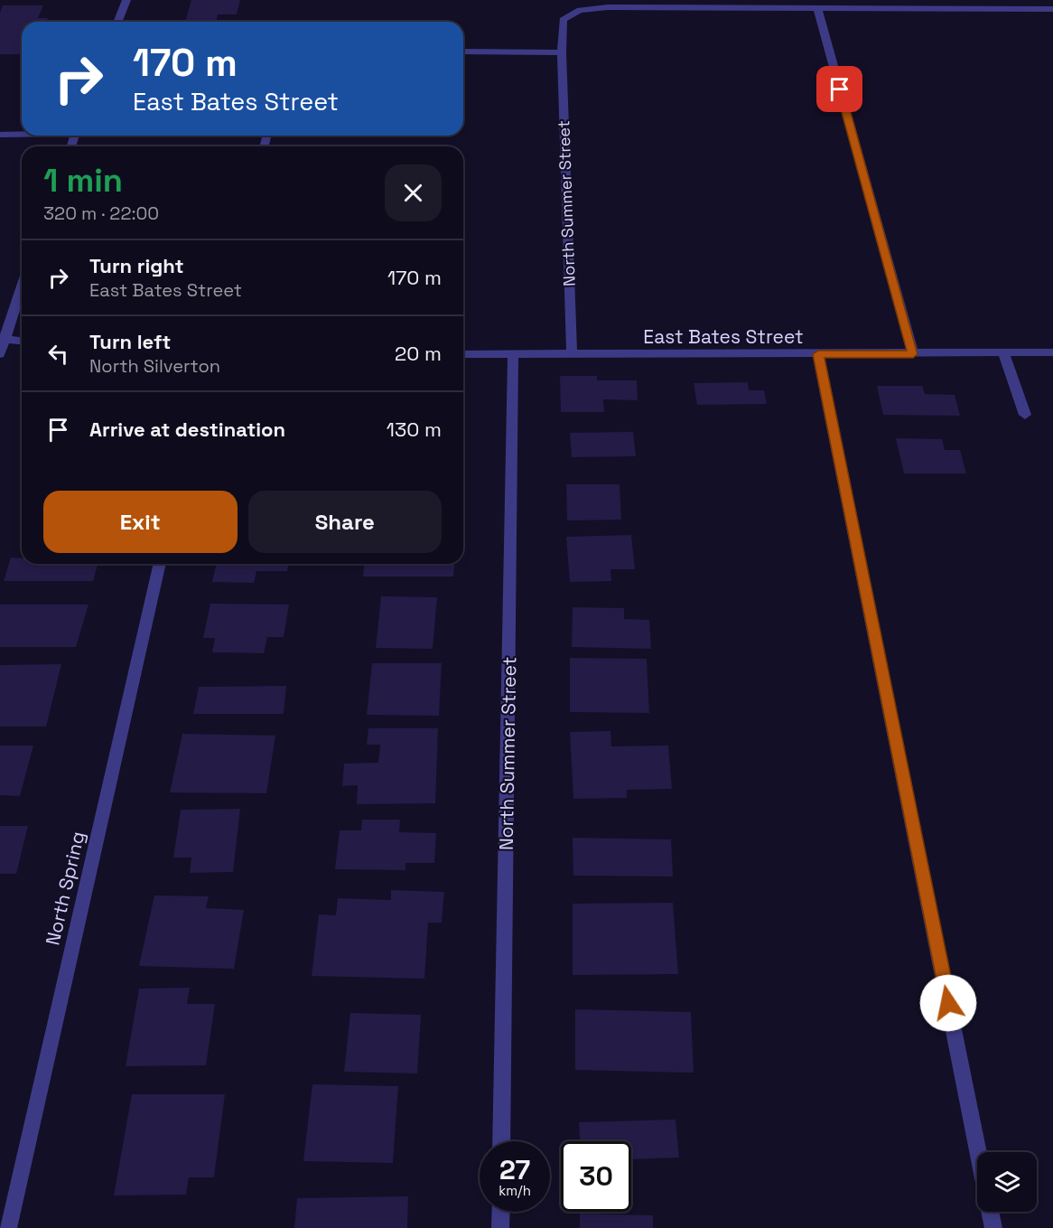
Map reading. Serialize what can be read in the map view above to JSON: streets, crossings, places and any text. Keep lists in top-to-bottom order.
{
  "streets": {
    "street": ["North Summer Street", "East Bates Street", "North Spring"]
  },
  "crossings": [
    ["North Summer Street", "East Bates Street"]
  ],
  "page": {
    "turn": ["170 m", "East Bates Street"],
    "heading": ["1 min", "320 m · 22:00"],
    "list": [
      {
        "name": "Turn right",
        "note": "East Bates Street",
        "value": "170 m"
      },
      {
        "name": "Turn left",
        "note": "North Silverton",
        "value": "20 m"
      },
      {
        "name": "Arrive at destination",
        "value": "130 m"
      }
    ],
    "buttons": ["Exit", "Share"],
    "speed": "27 km/h",
    "limit": "30"
  }
}
